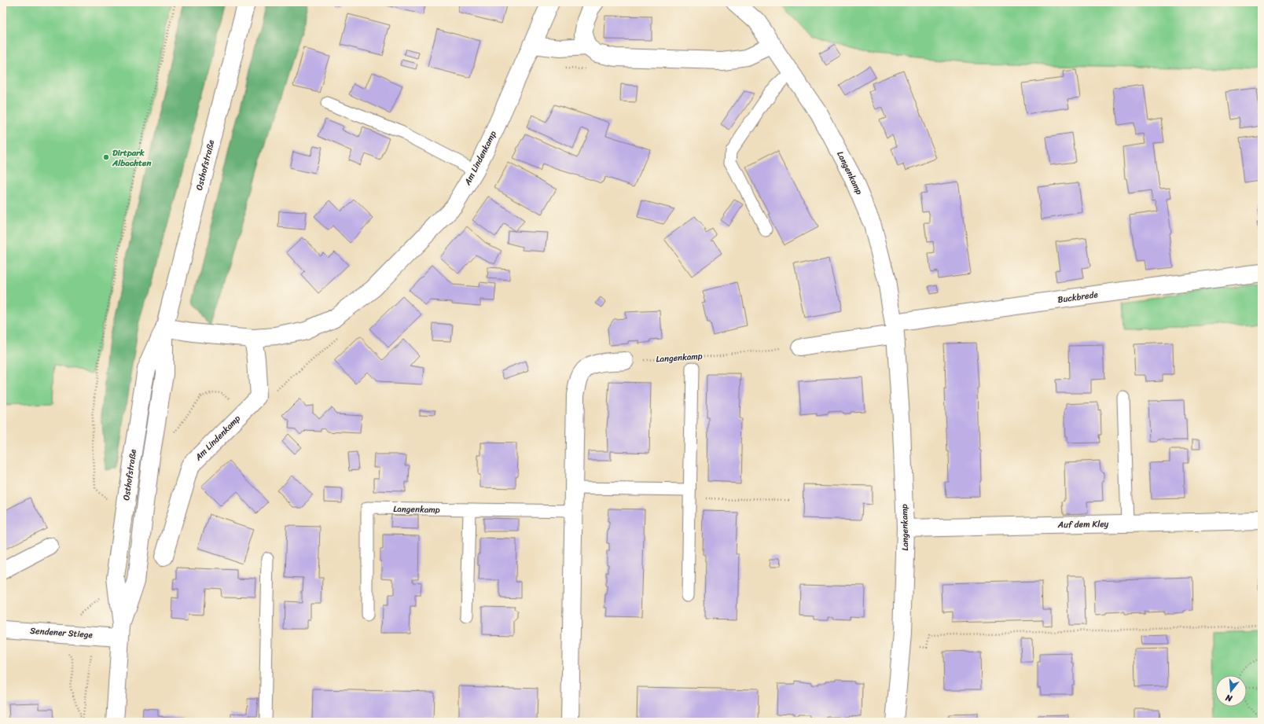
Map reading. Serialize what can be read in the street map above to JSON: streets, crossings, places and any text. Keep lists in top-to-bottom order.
{
  "streets": {
    "street": [
      "Am Lindenkamp",
      "Osthofstraße",
      "Langenkamp",
      "Buckbrede",
      "Auf dem Kley",
      "Sendener Stiege"
    ]
  },
  "crossings": [
    ["Am Lindenkamp", "Osthofstraße"],
    ["Osthofstraße", "Sendener Stiege"],
    ["Langenkamp", "Buckbrede"],
    ["Langenkamp", "Auf dem Kley"]
  ],
  "places": ["Dirtpark Albachten"],
  "north": "bottom"
}
